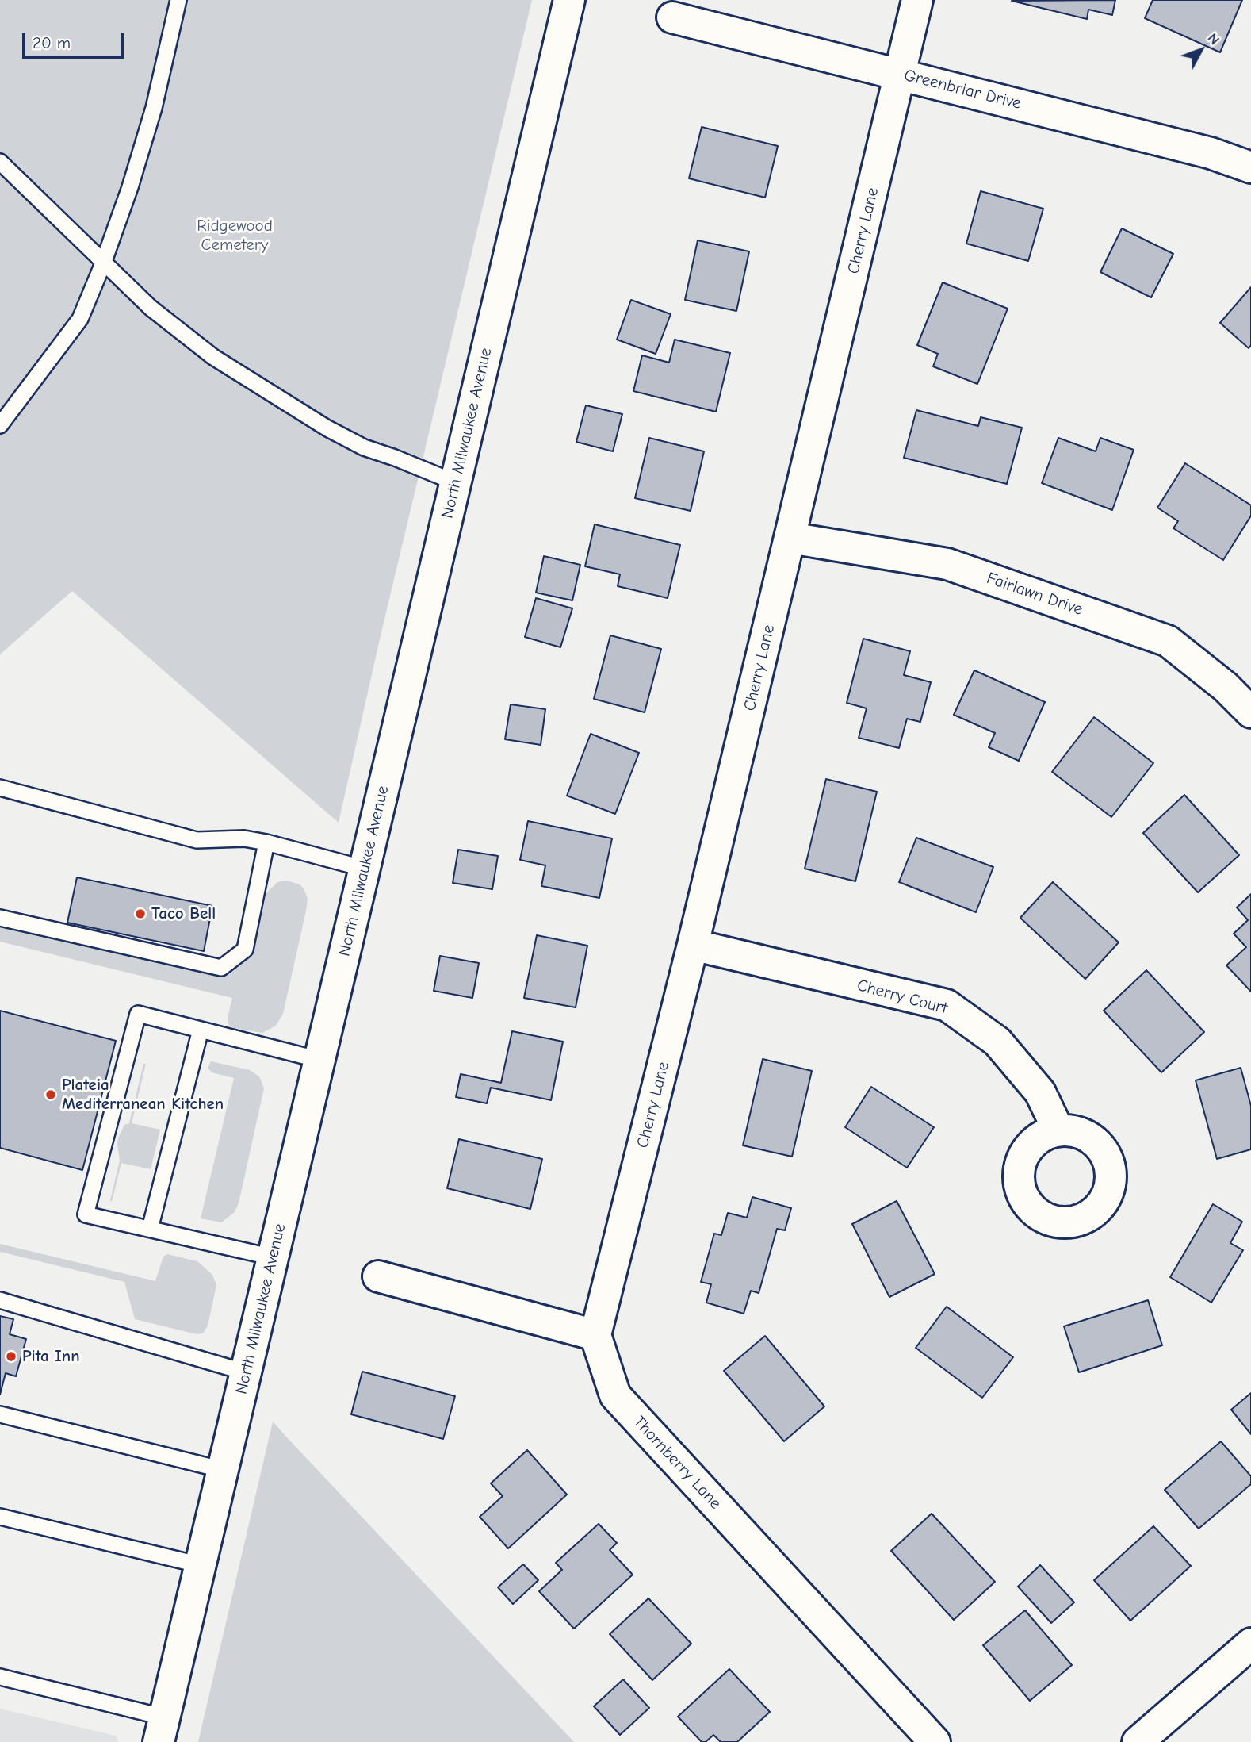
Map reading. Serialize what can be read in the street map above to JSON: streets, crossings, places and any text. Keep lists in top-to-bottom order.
{
  "streets": {
    "street": [
      "Greenbriar Drive",
      "Cherry Lane",
      "North Milwaukee Avenue",
      "Fairlawn Drive",
      "Cherry Court",
      "Thornberry Lane"
    ]
  },
  "crossings": [
    ["Greenbriar Drive", "Cherry Lane"],
    ["Cherry Lane", "Fairlawn Drive"],
    ["Cherry Lane", "Cherry Court"],
    ["Cherry Lane", "Thornberry Lane"]
  ],
  "parks": ["Ridgewood Cemetery"],
  "places": ["Taco Bell", "Plateia Mediterranean Kitchen", "Pita Inn"],
  "scale_bar": "20 m",
  "north": "top right"
}
